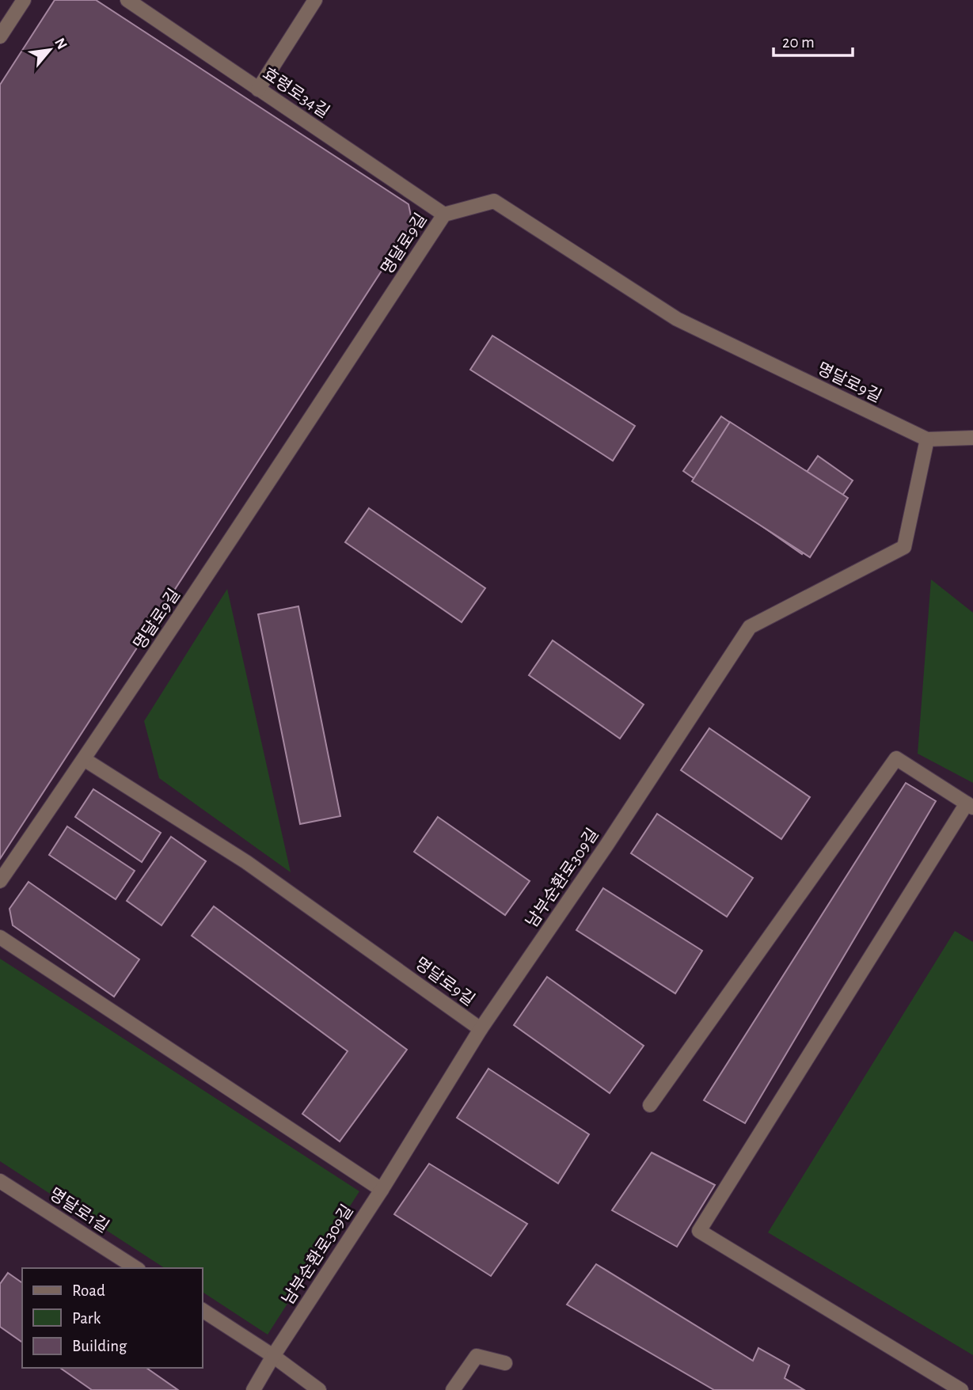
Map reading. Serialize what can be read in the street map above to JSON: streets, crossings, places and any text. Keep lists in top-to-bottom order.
{
  "streets": {
    "street": [
      "효령로34길",
      "명달로9길",
      "남부순환로309길",
      "명달로1길"
    ]
  },
  "crossings": [
    ["효령로34길", "명달로9길"],
    ["명달로9길", "남부순환로309길"]
  ],
  "legend": ["Road", "Park", "Building"],
  "scale_bar": "20 m",
  "north": "top right"
}
